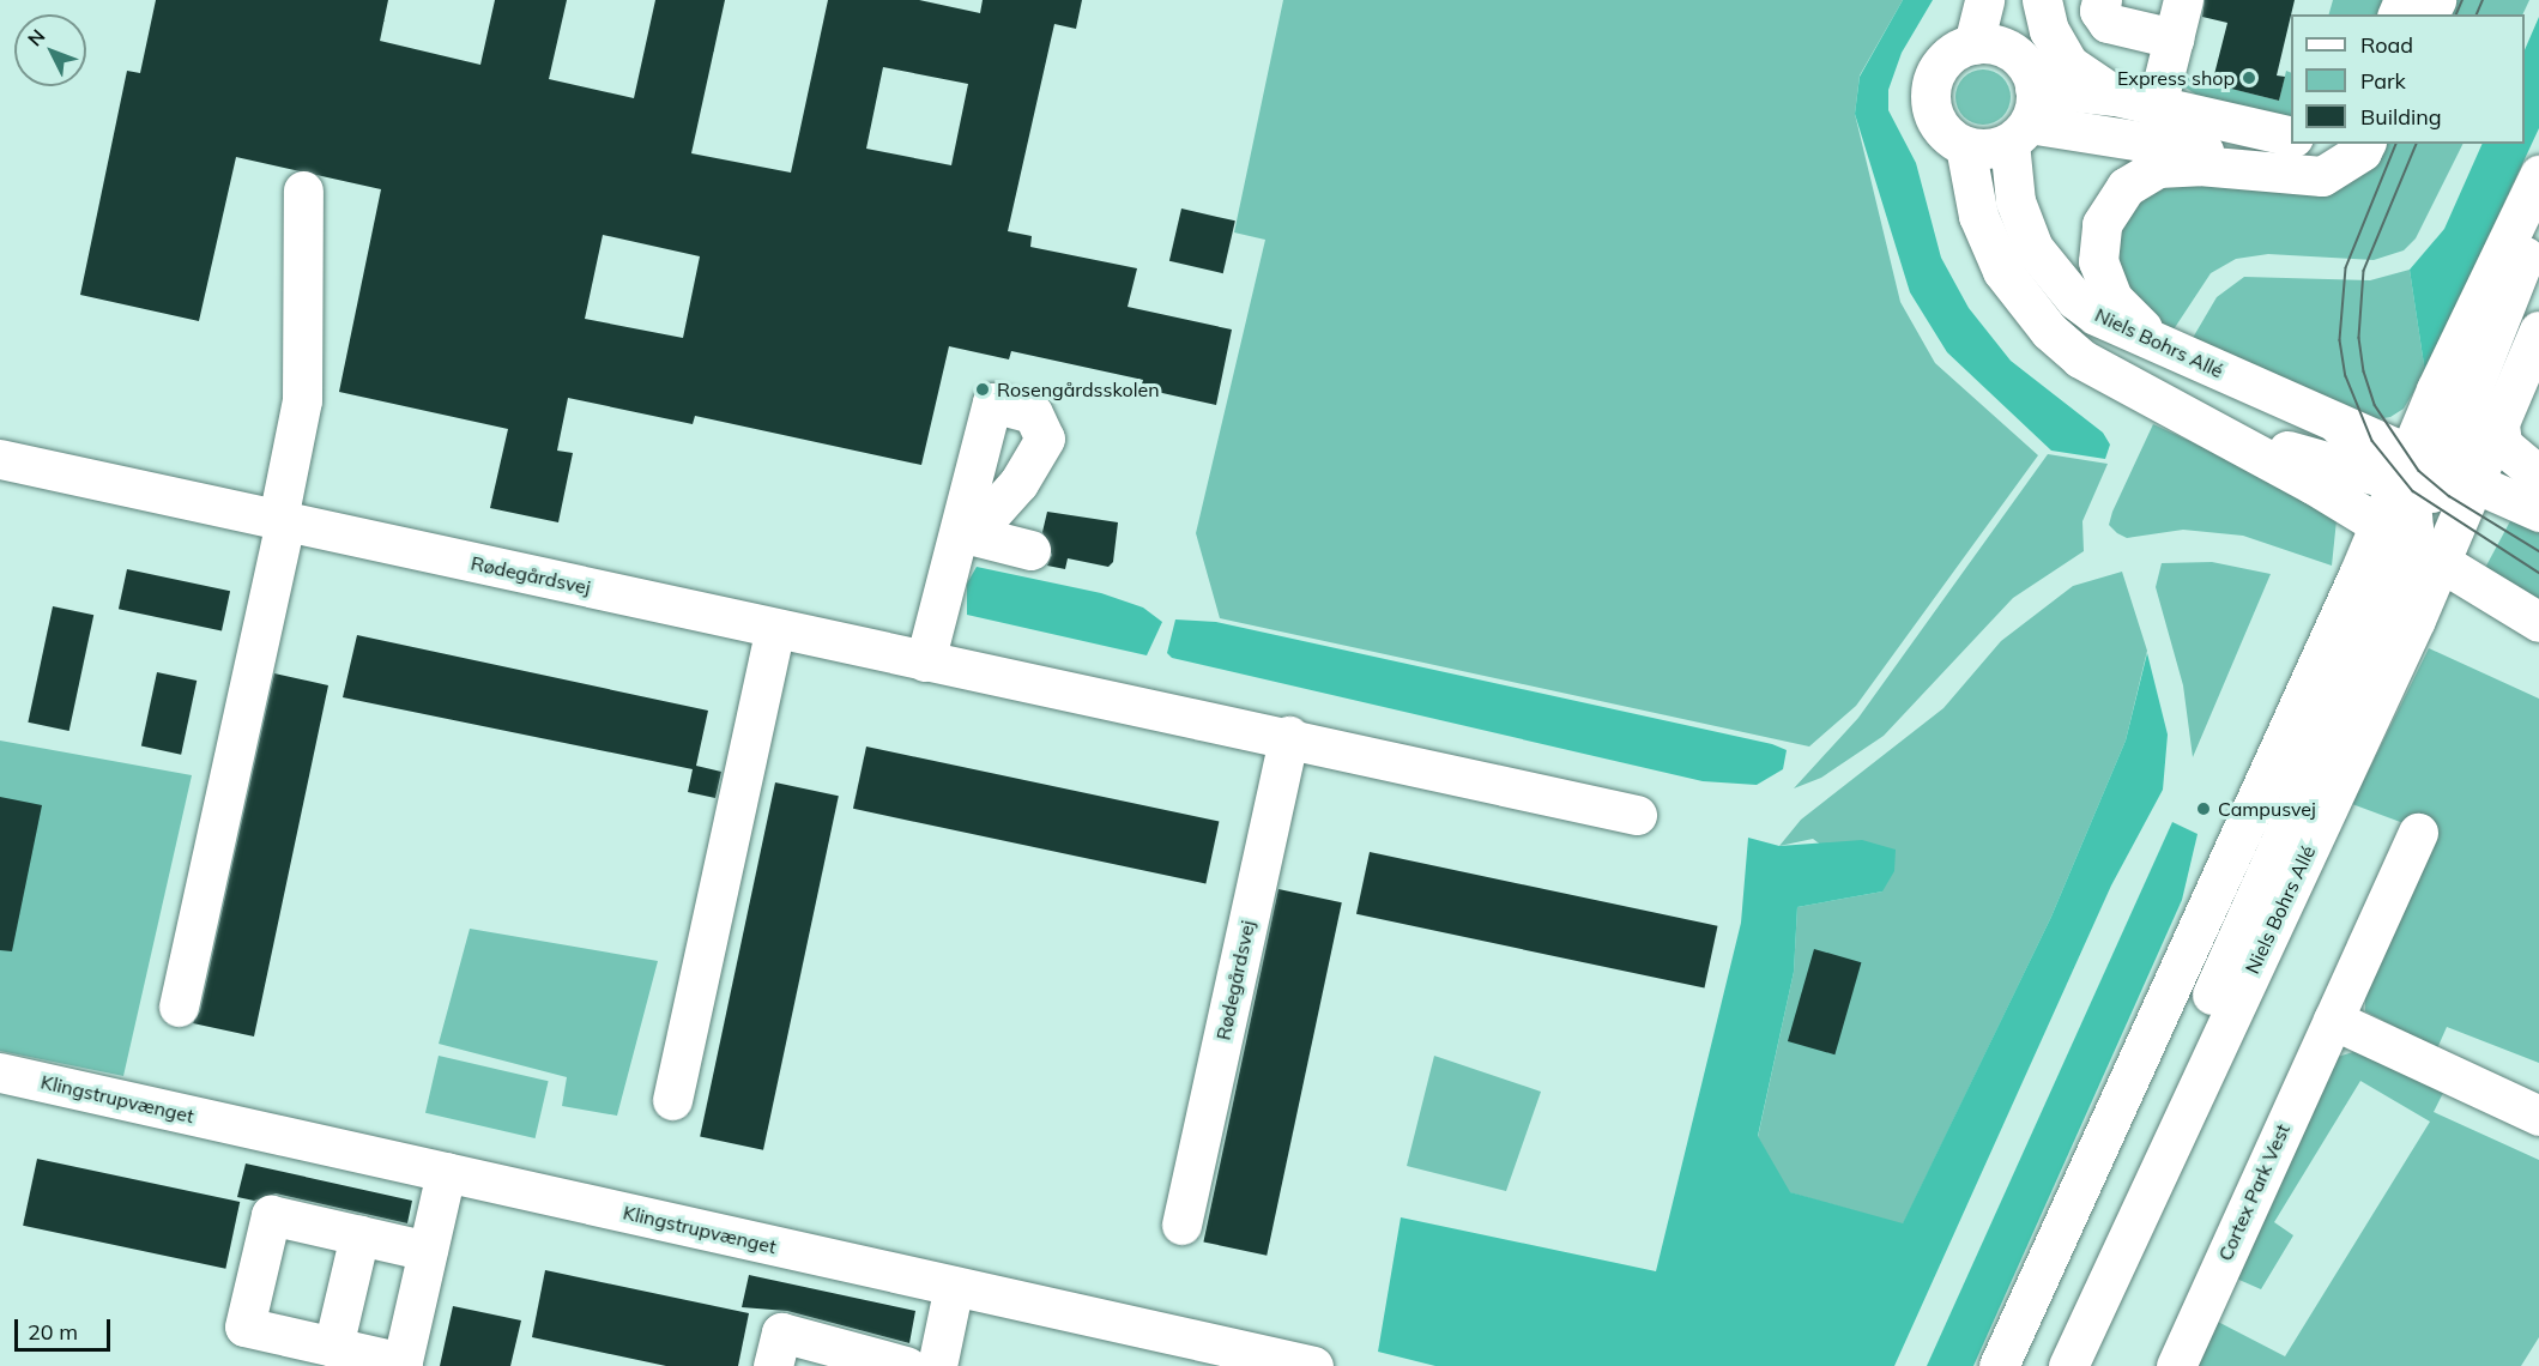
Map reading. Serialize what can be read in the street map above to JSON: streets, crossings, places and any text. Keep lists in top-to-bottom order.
{
  "streets": {
    "street": [
      "Niels Bohrs Allé",
      "Rødegårdsvej",
      "Klingstrupvænget",
      "Cortex Park Vest"
    ]
  },
  "places": ["Express shop", "Rosengårdsskolen", "Campusvej"],
  "legend": ["Road", "Park", "Building"],
  "scale_bar": "20 m",
  "north": "top left"
}
